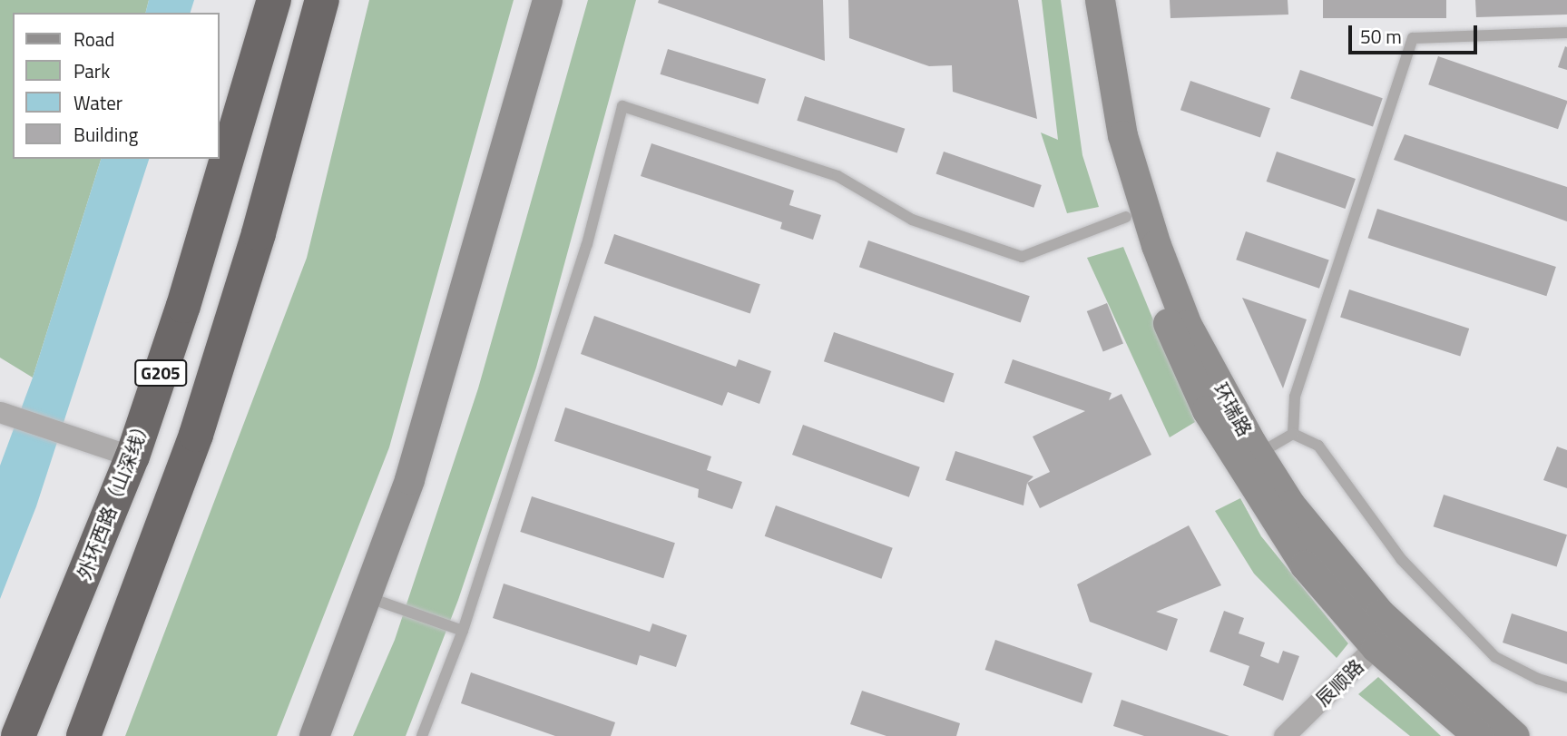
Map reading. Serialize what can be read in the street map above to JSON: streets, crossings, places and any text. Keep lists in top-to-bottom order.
{
  "streets": {
    "highway": ["G205", "外环西路（山深线）"],
    "main road": ["环瑞路"],
    "street": ["辰顺路"]
  },
  "crossings": [
    ["环瑞路", "辰顺路"]
  ],
  "legend": [
    "Road",
    "Park",
    "Water",
    "Building"
  ],
  "scale_bar": "50 m"
}
